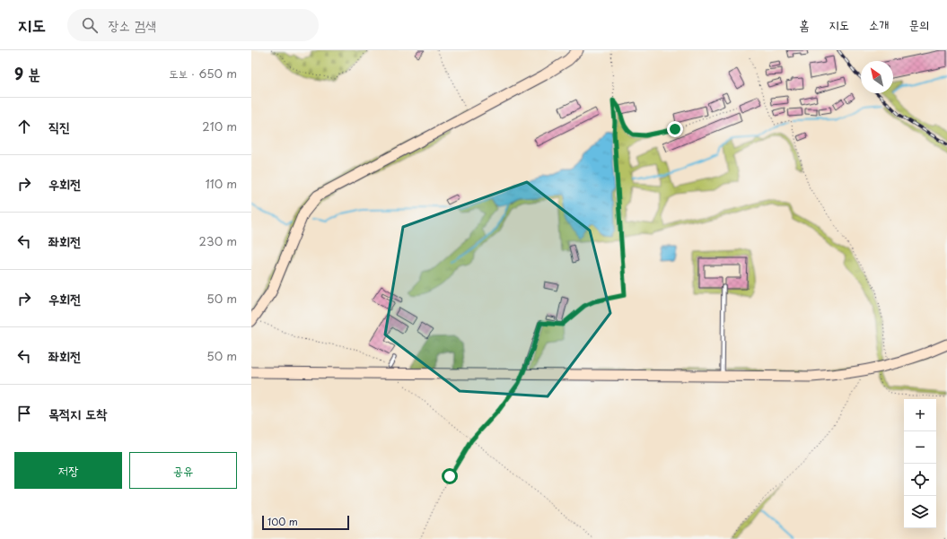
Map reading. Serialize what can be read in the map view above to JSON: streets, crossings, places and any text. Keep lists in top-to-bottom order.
{
  "scale_bar": "100 m",
  "north": "top left",
  "page": {
    "header": "지도",
    "search": "장소 검색",
    "nav": [
      "홈",
      "지도",
      "소개",
      "문의"
    ],
    "heading": ["9 분", "도보 · 650 m"],
    "list": [
      ["직진", "210 m"],
      ["우회전", "110 m"],
      ["좌회전", "230 m"],
      ["우회전", "50 m"],
      ["좌회전", "50 m"],
      "목적지 도착"
    ],
    "map_buttons": ["+", "−"],
    "buttons": ["저장", "공유"],
    "scale": "100 m"
  }
}
